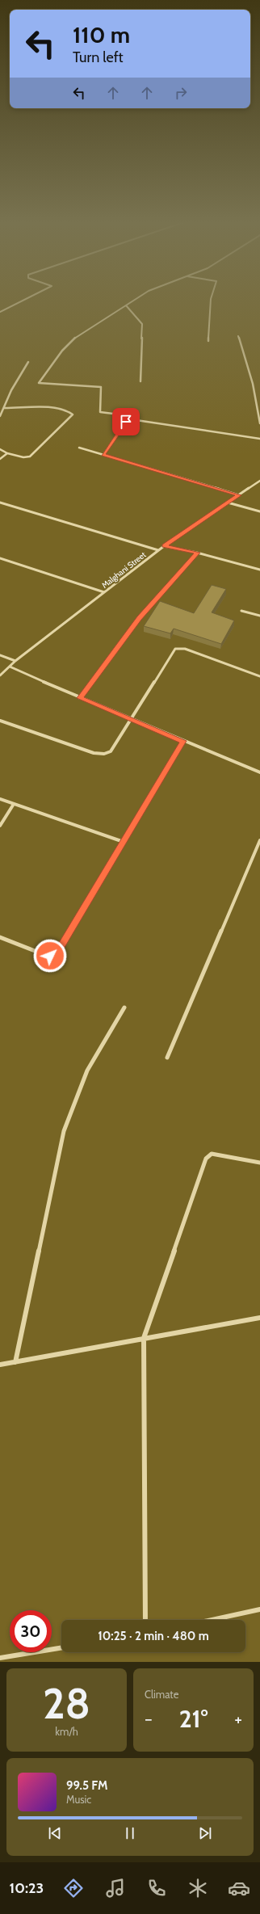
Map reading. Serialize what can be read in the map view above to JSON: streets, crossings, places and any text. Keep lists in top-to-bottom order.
{
  "streets": {
    "street": ["Malghani Street"]
  },
  "page": {
    "turn": ["110 m", "Turn left"],
    "limit": "30",
    "trip": "10:25 · 2 min · 480 m",
    "tile": [
      ["28", "km/h"],
      "Climate"
    ],
    "heat": ["−", "21°", "+"],
    "song": ["99.5 FM", "Music"],
    "tabs": "10:23"
  }
}
